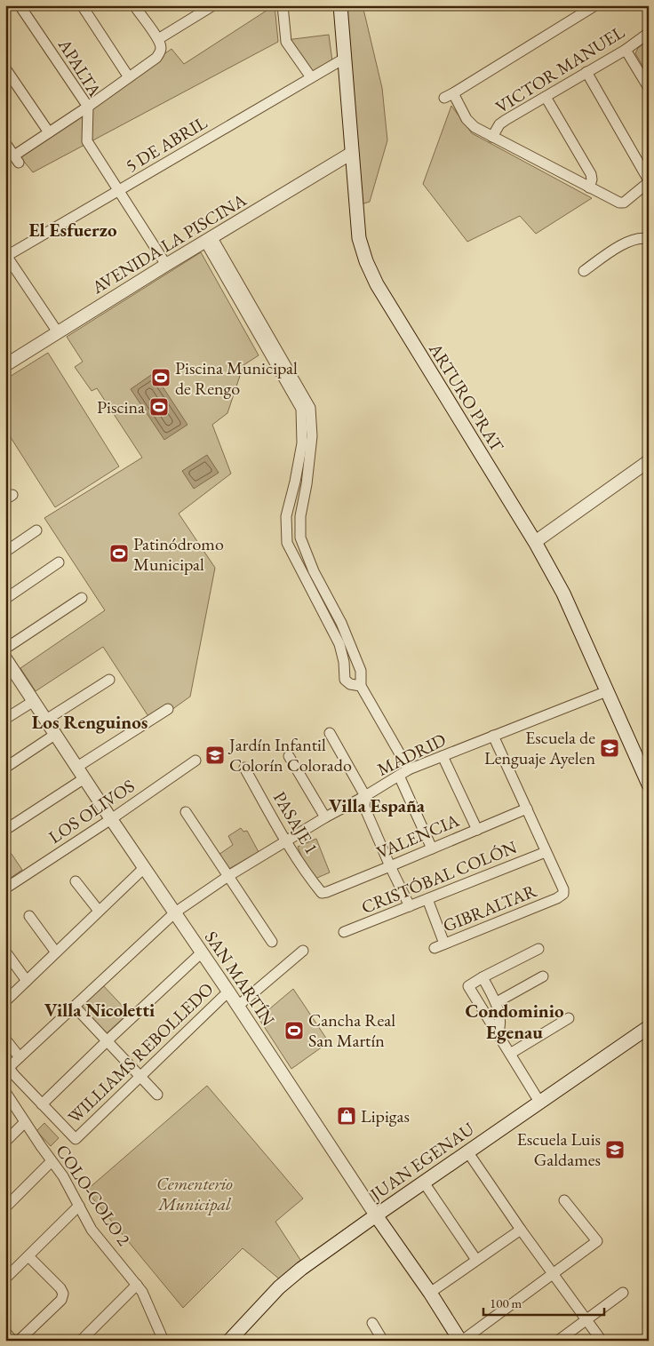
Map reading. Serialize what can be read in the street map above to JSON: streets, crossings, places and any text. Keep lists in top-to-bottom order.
{
  "streets": {
    "main road": ["ARTURO PRAT", "SAN MARTÍN", "JUAN EGENAU"],
    "street": [
      "APALTA",
      "VICTOR MANUEL",
      "5 DE ABRIL",
      "AVENIDA LA PISCINA",
      "MADRID",
      "LOS OLIVOS",
      "PASAJE 1",
      "VALENCIA",
      "CRISTÓBAL COLÓN",
      "GIBRALTAR",
      "WILLIAMS REBOLLEDO",
      "COLO-COLO 2"
    ]
  },
  "crossings": [
    ["APALTA", "5 DE ABRIL"],
    ["APALTA", "AVENIDA LA PISCINA"],
    ["5 DE ABRIL", "ARTURO PRAT"],
    ["AVENIDA LA PISCINA", "ARTURO PRAT"],
    ["ARTURO PRAT", "MADRID"],
    ["MADRID", "PASAJE 1"],
    ["MADRID", "SAN MARTÍN"],
    ["LOS OLIVOS", "SAN MARTÍN"],
    ["PASAJE 1", "VALENCIA"],
    ["CRISTÓBAL COLÓN", "GIBRALTAR"],
    ["SAN MARTÍN", "WILLIAMS REBOLLEDO"],
    ["SAN MARTÍN", "JUAN EGENAU"]
  ],
  "districts": [
    "El Esfuerzo",
    "Los Renguinos",
    "Villa España",
    "Villa Nicoletti",
    "Condominio Egenau"
  ],
  "parks": ["Cementerio Municipal"],
  "places": {
    "sports": [
      "Piscina Municipal de Rengo",
      "Piscina",
      "Patinódromo Municipal",
      "Cancha Real San Martín"
    ],
    "school or university": ["Escuela de Lenguaje Ayelen", "Jardín Infantil Colorín Colorado", "Escuela Luis Galdames"],
    "shop": ["Lipigas"]
  },
  "scale_bar": "100 m"
}
